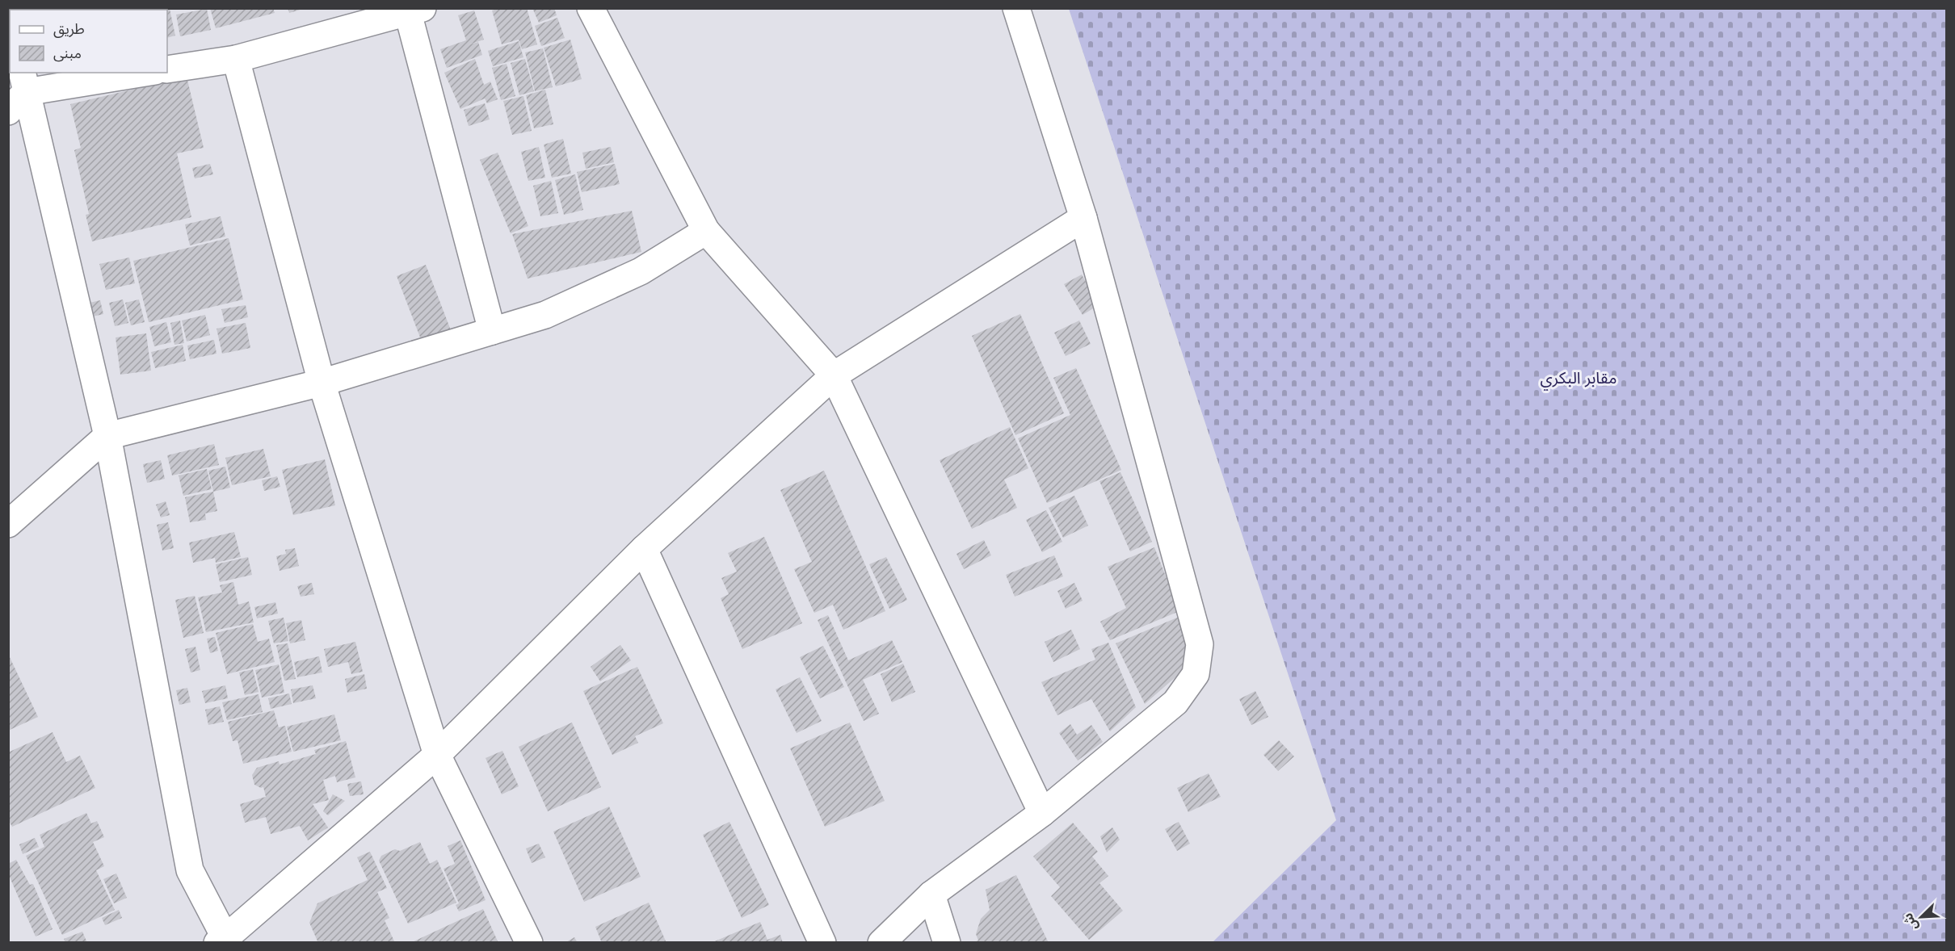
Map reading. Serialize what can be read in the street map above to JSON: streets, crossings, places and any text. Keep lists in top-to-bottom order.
{
  "parks": ["مقابر البكري"],
  "legend": ["طريق", "مبنى"],
  "north": "bottom left"
}
